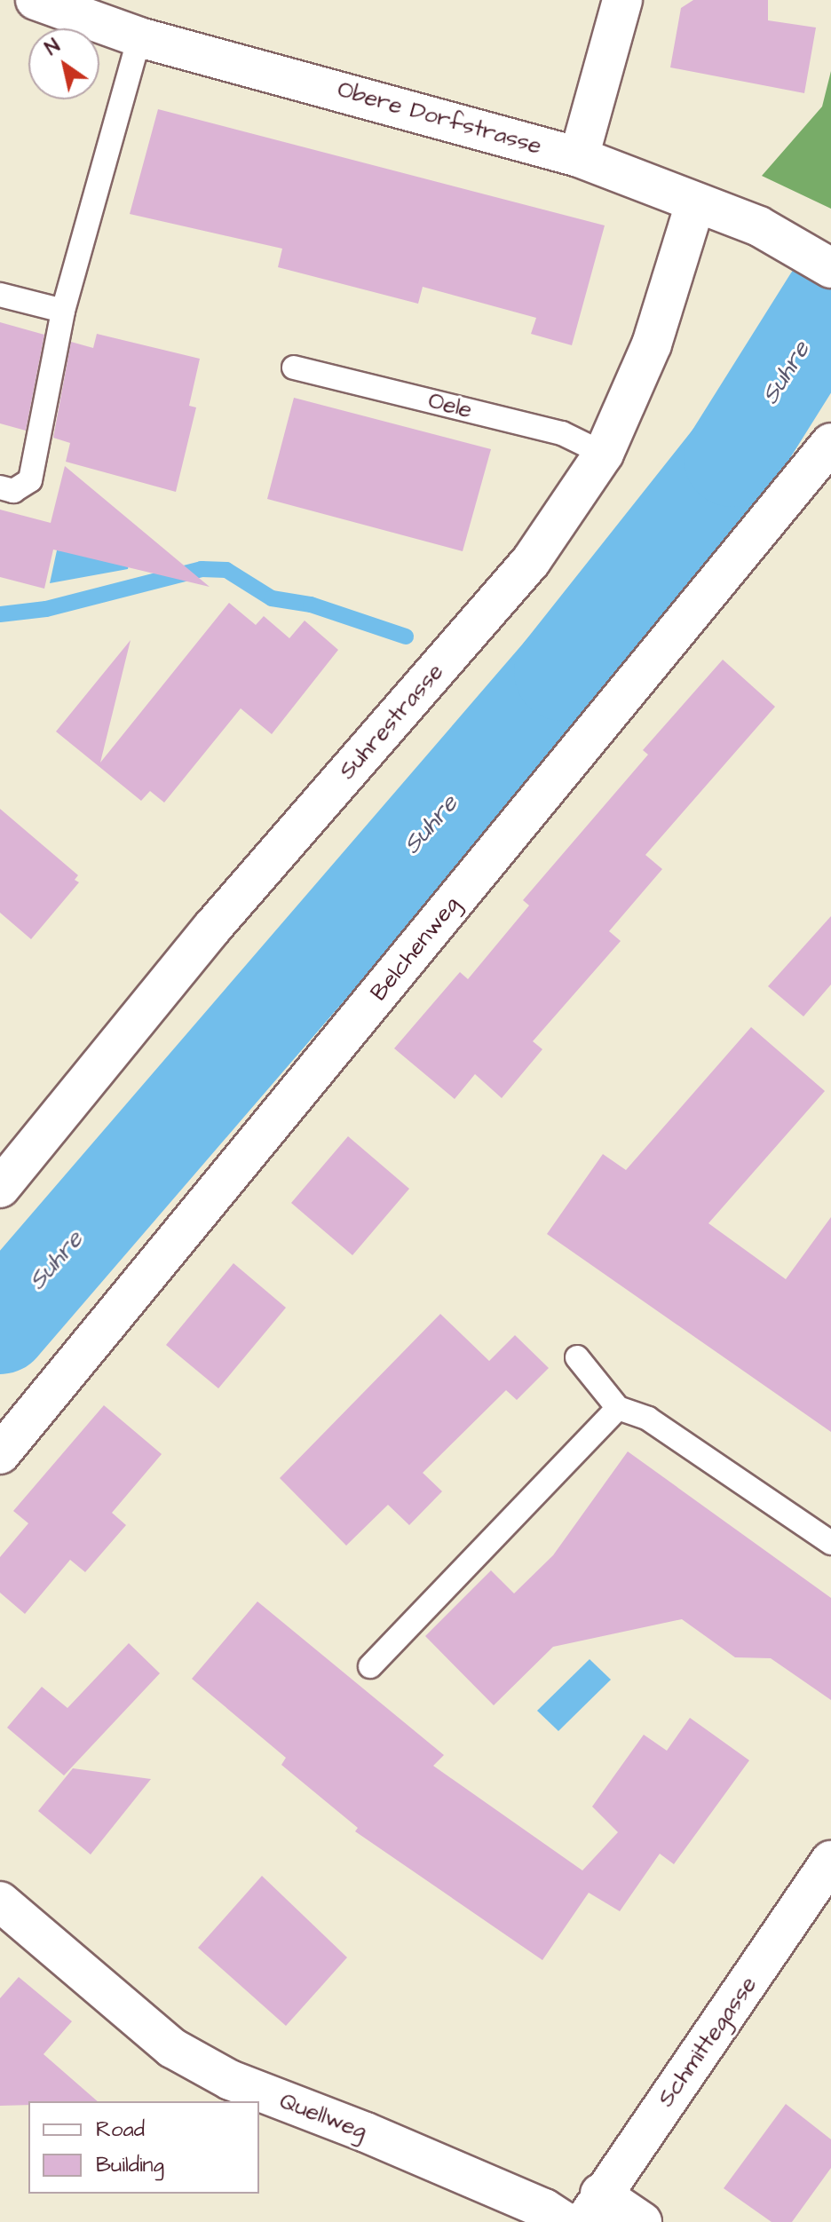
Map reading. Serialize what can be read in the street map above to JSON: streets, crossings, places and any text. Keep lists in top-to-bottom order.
{
  "streets": {
    "street": [
      "Obere Dorfstrasse",
      "Suhrestrasse",
      "Belchenweg",
      "Schmittegasse",
      "Quellweg"
    ],
    "lane": ["Oele"]
  },
  "crossings": [
    ["Obere Dorfstrasse", "Suhrestrasse"],
    ["Oele", "Suhrestrasse"]
  ],
  "water": ["Suhre"],
  "legend": ["Road", "Building"],
  "north": "top left"
}
